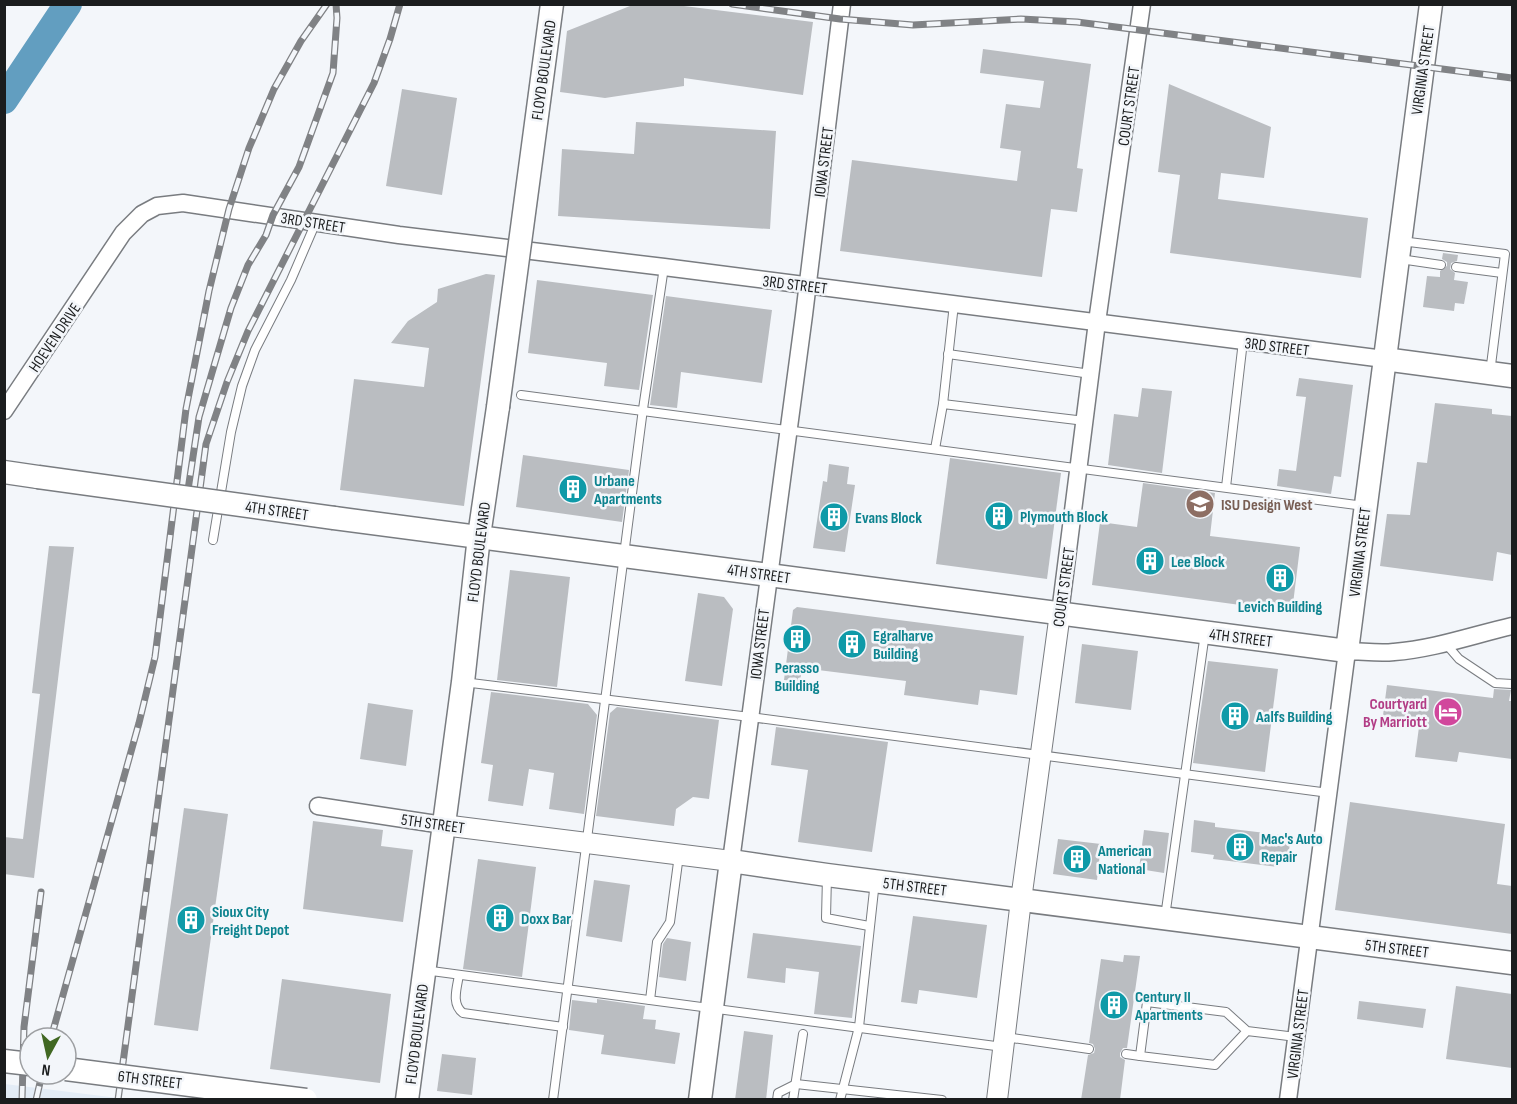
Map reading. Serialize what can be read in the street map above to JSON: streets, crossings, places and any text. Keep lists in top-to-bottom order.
{
  "streets": {
    "main road": [
      "FLOYD BOULEVARD",
      "VIRGINIA STREET",
      "IOWA STREET",
      "3RD STREET",
      "4TH STREET",
      "5TH STREET",
      "6TH STREET"
    ],
    "street": ["COURT STREET", "HOEVEN DRIVE"]
  },
  "crossings": [
    ["FLOYD BOULEVARD", "4TH STREET"],
    ["FLOYD BOULEVARD", "5TH STREET"],
    ["VIRGINIA STREET", "3RD STREET"],
    ["VIRGINIA STREET", "4TH STREET"],
    ["VIRGINIA STREET", "5TH STREET"],
    ["COURT STREET", "3RD STREET"],
    ["COURT STREET", "4TH STREET"],
    ["COURT STREET", "5TH STREET"],
    ["IOWA STREET", "3RD STREET"],
    ["IOWA STREET", "4TH STREET"],
    ["IOWA STREET", "5TH STREET"],
    ["3RD STREET", "HOEVEN DRIVE"]
  ],
  "places": {
    "building": [
      "Urbane Apartments",
      "Plymouth Block",
      "Evans Block",
      "Lee Block",
      "Levich Building",
      "Perasso Building",
      "Egralharve Building",
      "Aalfs Building",
      "Mac's Auto Repair",
      "American National",
      "Doxx Bar",
      "Sioux City Freight Depot",
      "Century II Apartments"
    ],
    "school or university": ["ISU Design West"],
    "hotel": ["Courtyard By Marriott"]
  },
  "north": "bottom"
}
